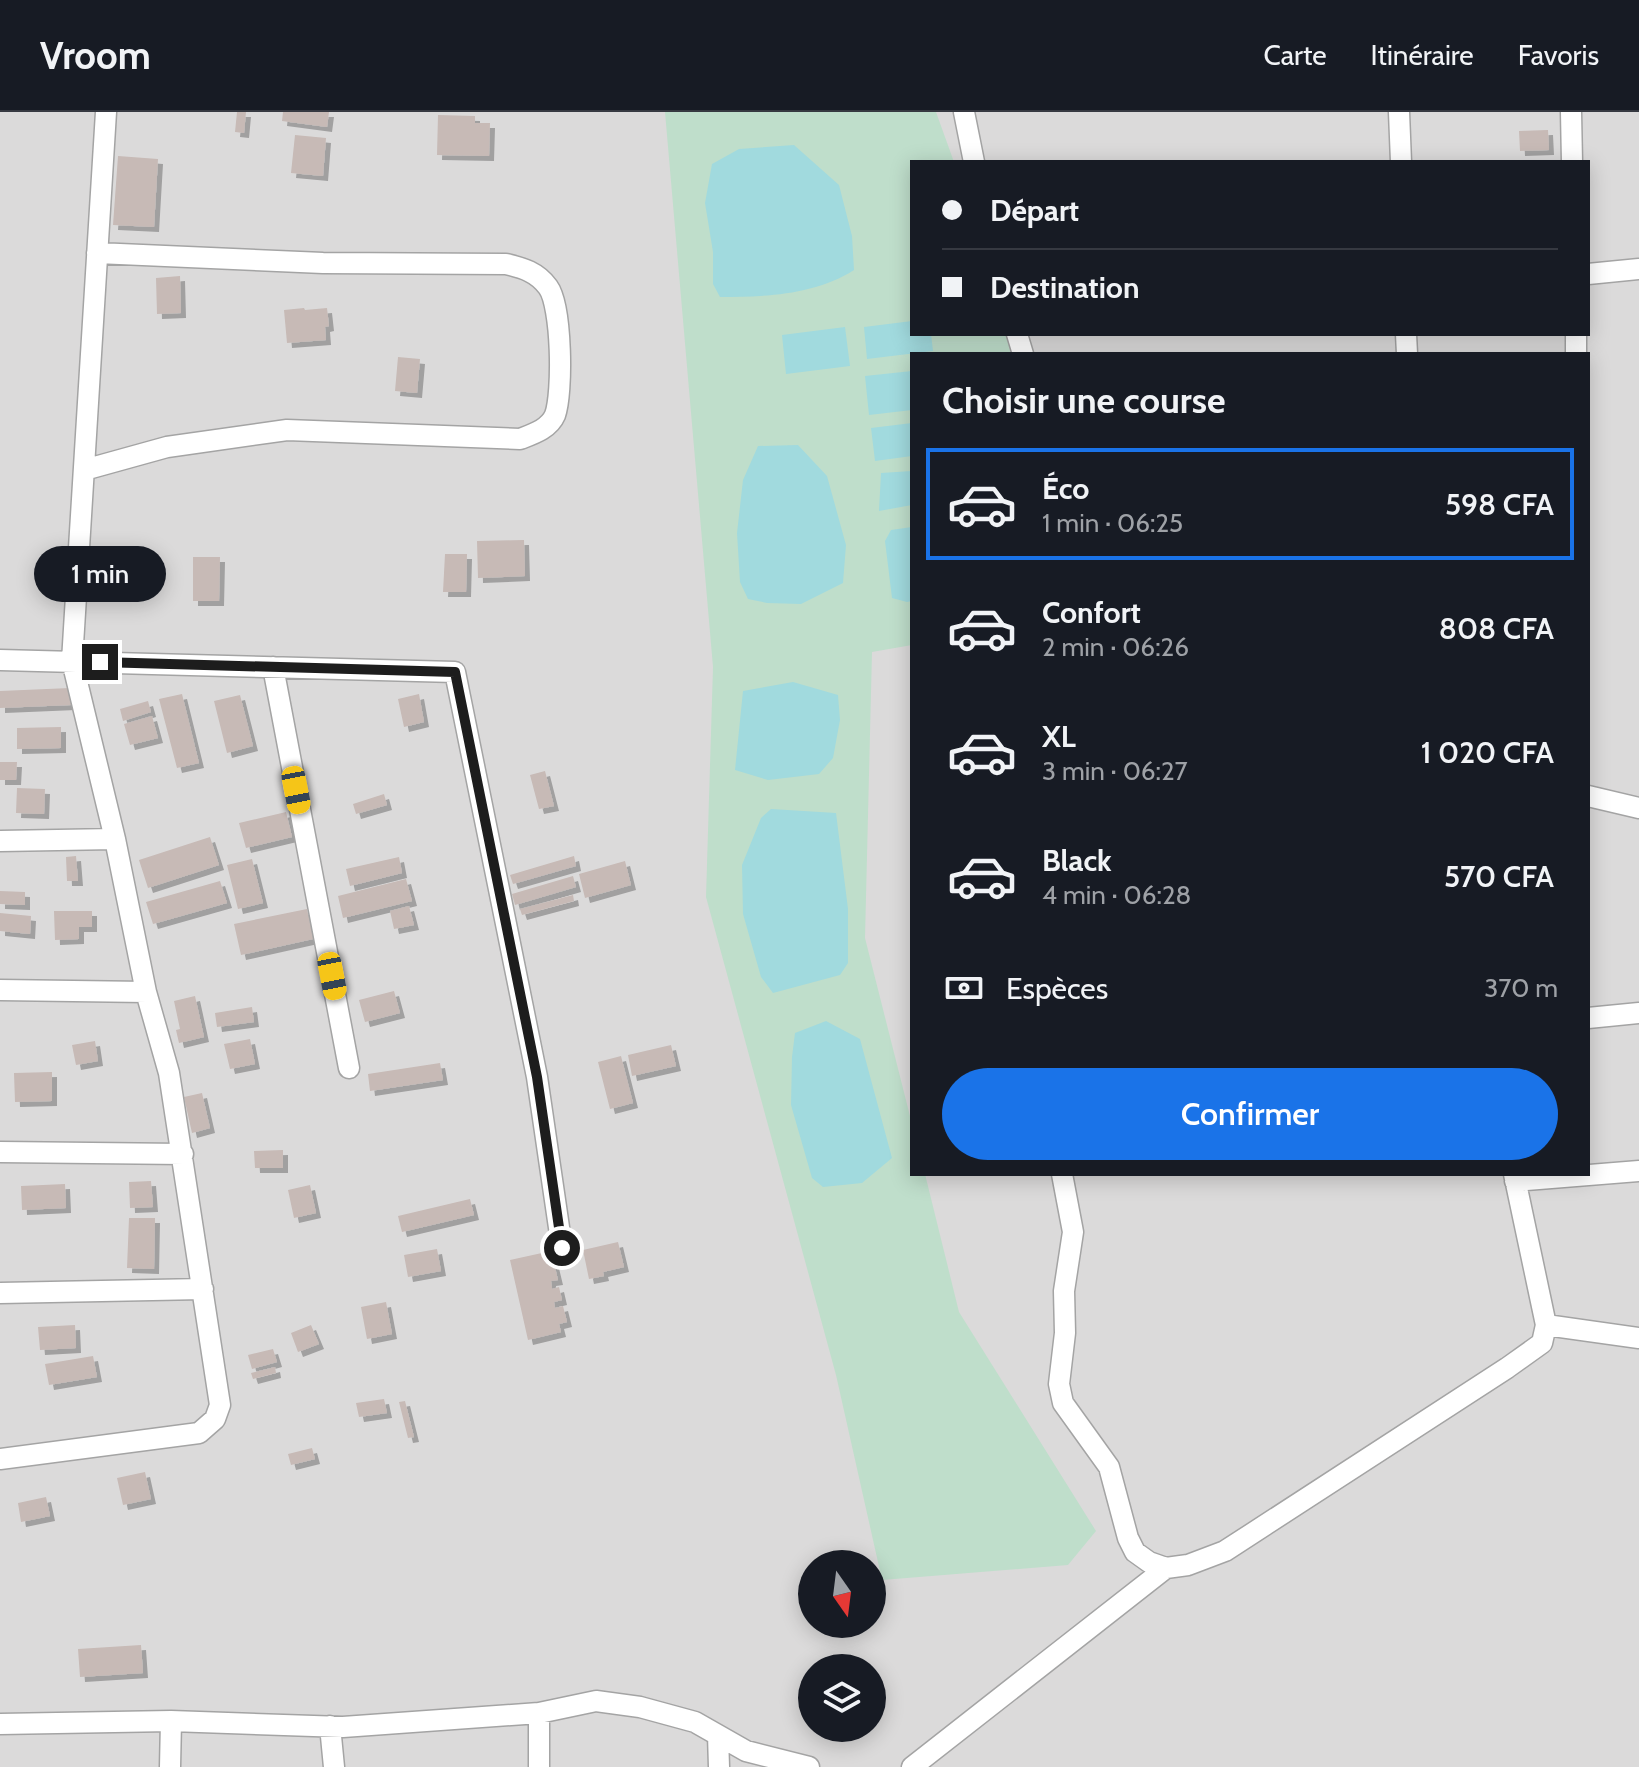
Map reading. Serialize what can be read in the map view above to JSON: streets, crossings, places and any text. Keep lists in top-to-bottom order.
{
  "north": "bottom",
  "page": {
    "header": "Vroom",
    "nav": ["Carte", "Itinéraire", "Favoris"],
    "banner": ["Départ", "Destination"],
    "heading": "Choisir une course",
    "list": [
      {
        "name": "Éco",
        "note": "1 min · 06:25",
        "value": "598 CFA"
      },
      {
        "name": "Confort",
        "note": "2 min · 06:26",
        "value": "808 CFA"
      },
      {
        "name": "XL",
        "note": "3 min · 06:27",
        "value": "1 020 CFA"
      },
      {
        "name": "Black",
        "note": "4 min · 06:28",
        "value": "570 CFA"
      }
    ],
    "bubble": "1 min",
    "pay": ["Espèces", "370 m"],
    "buttons": "Confirmer"
  }
}
